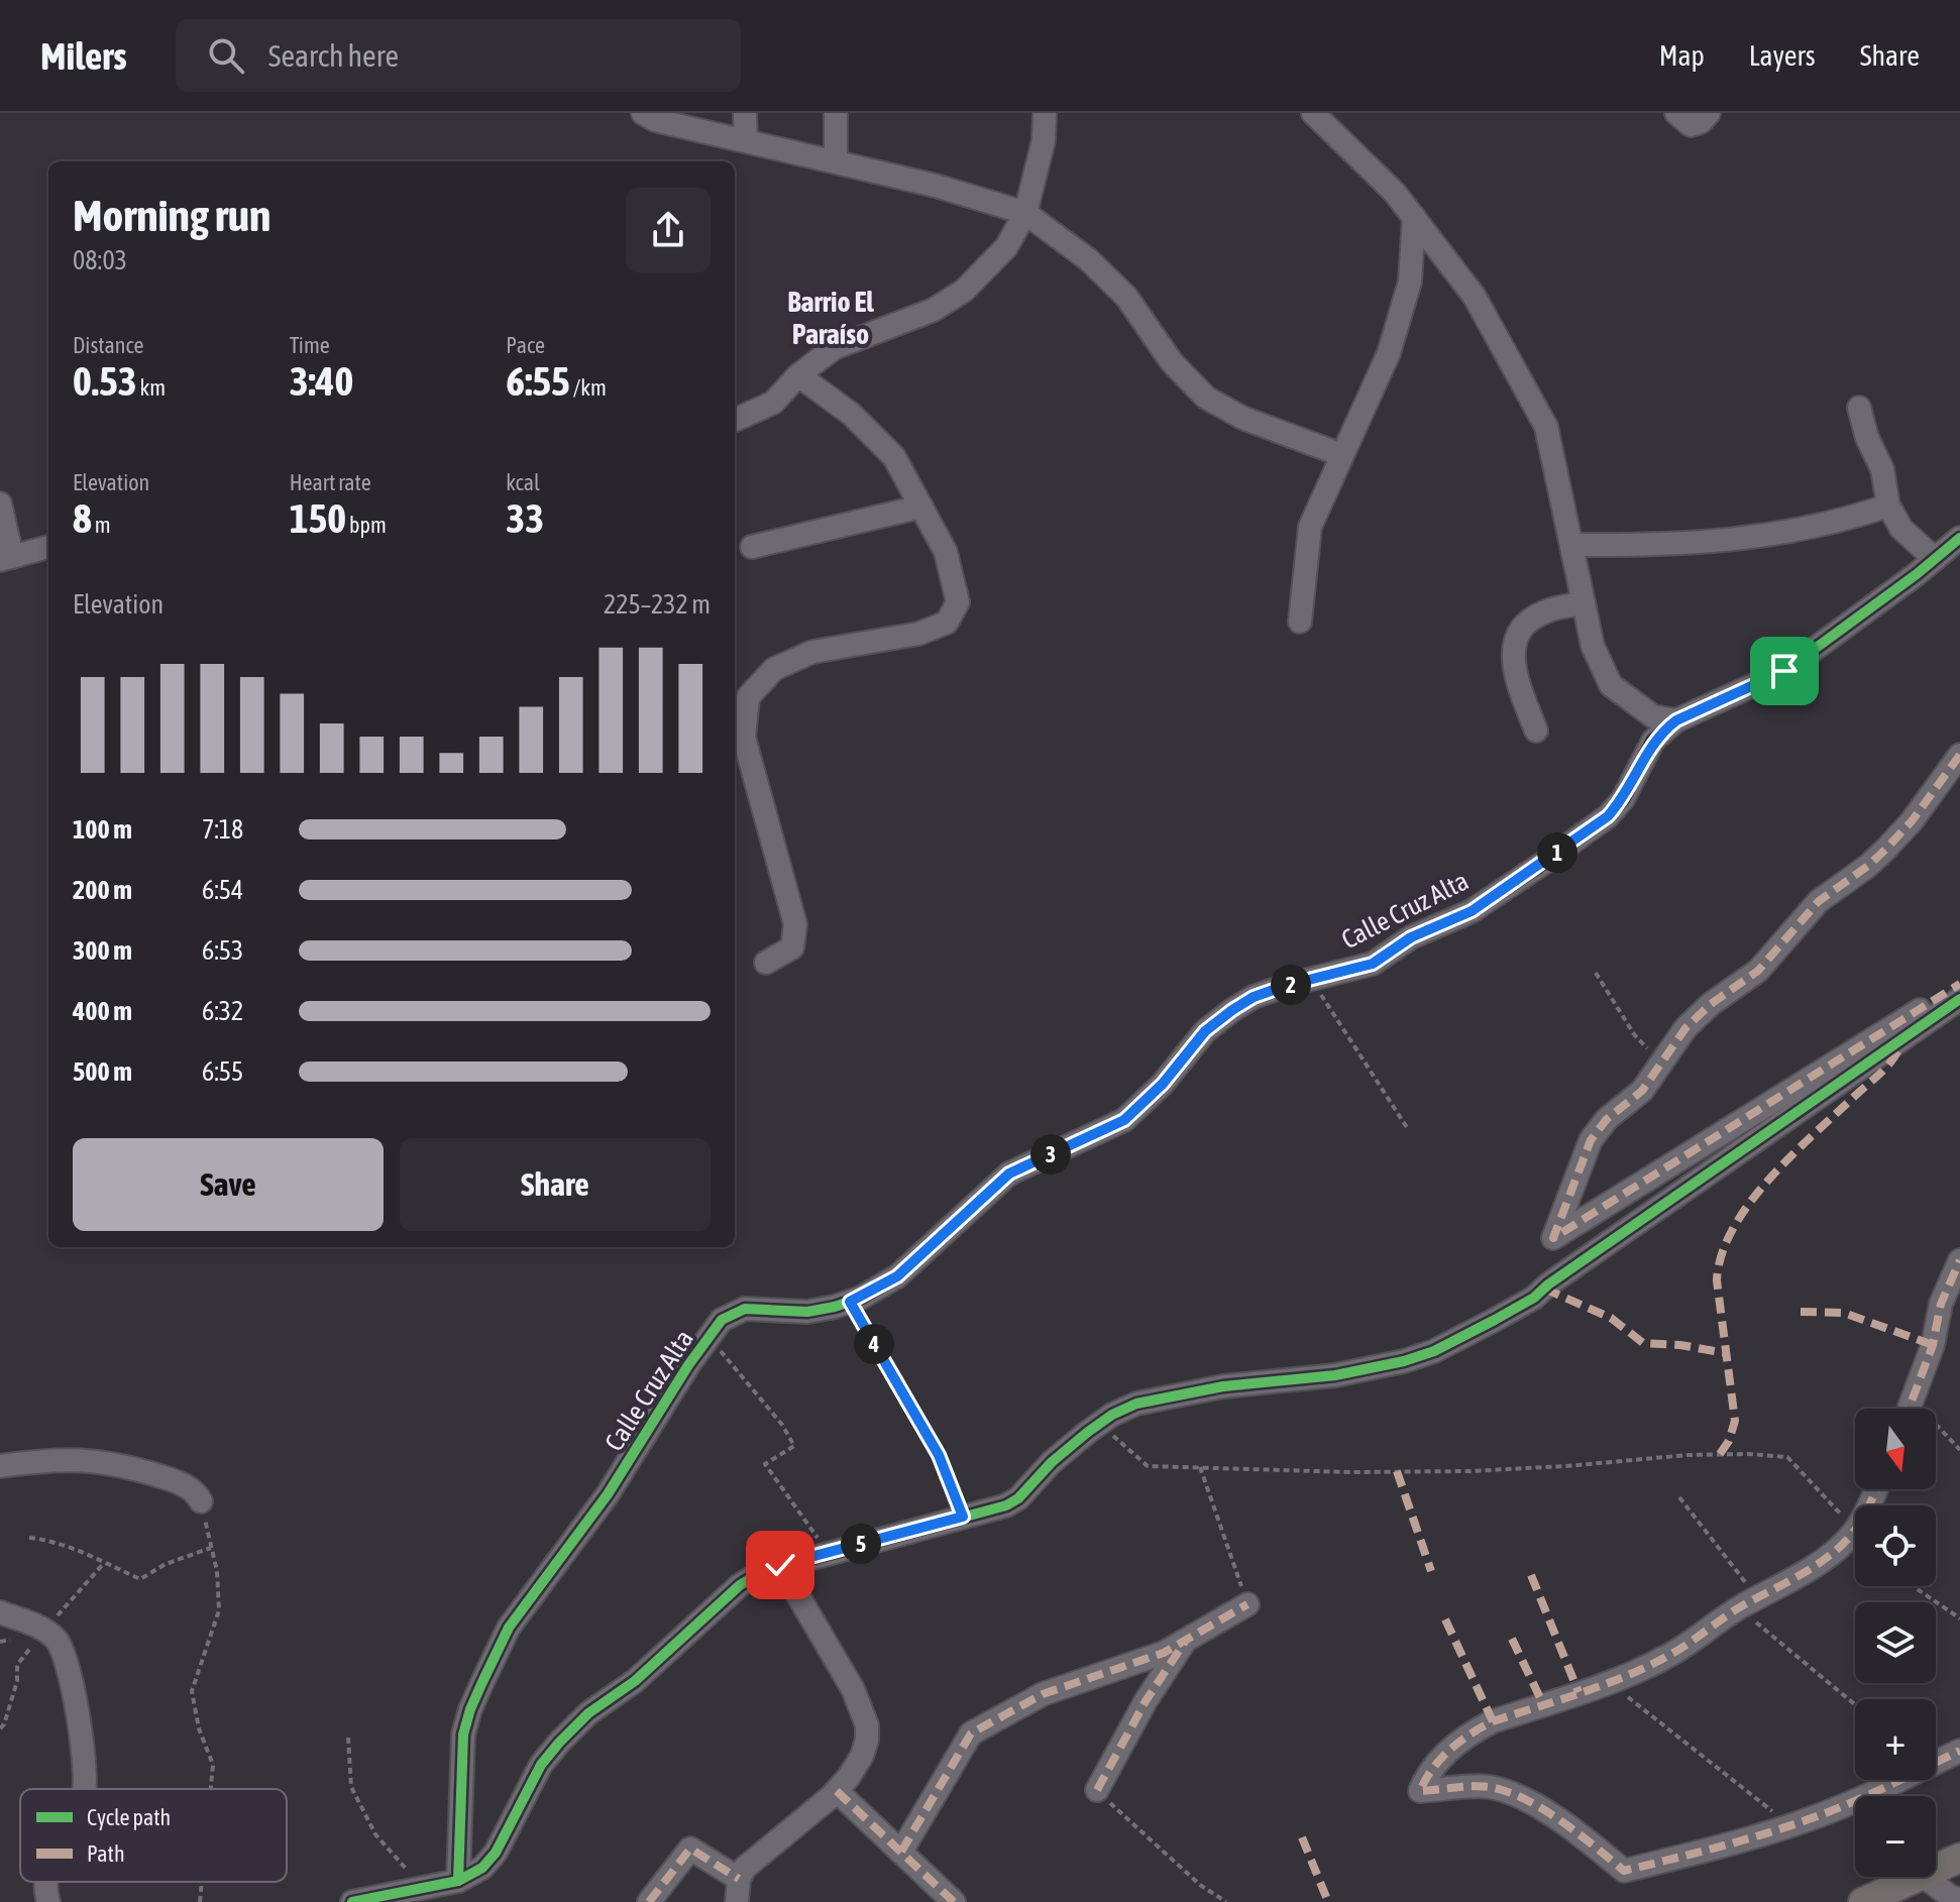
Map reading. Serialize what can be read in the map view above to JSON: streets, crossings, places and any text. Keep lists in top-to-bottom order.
{
  "streets": {
    "street": ["Calle Cruz Alta"]
  },
  "districts": ["Barrio El Paraíso"],
  "legend": ["Cycle path", "Path"],
  "north": "bottom",
  "page": {
    "header": "Milers",
    "search": "Search here",
    "nav": ["Map", "Layers", "Share"],
    "heading": ["Morning run", "08:03"],
    "stats": [
      ["Distance", "0.53 km"],
      ["Time", "3:40"],
      ["Pace", "6:55 /km"],
      ["Elevation", "8 m"],
      ["Heart rate", "150 bpm"],
      ["kcal", "33"]
    ],
    "chart": ["Elevation", "225–232 m"],
    "list": [
      {
        "name": "100 m",
        "note": "7:18"
      },
      {
        "name": "200 m",
        "note": "6:54"
      },
      {
        "name": "300 m",
        "note": "6:53"
      },
      {
        "name": "400 m",
        "note": "6:32"
      },
      {
        "name": "500 m",
        "note": "6:55"
      }
    ],
    "pins": [
      "1",
      "2",
      "3",
      "4",
      "5"
    ],
    "buttons": ["Save", "Share"],
    "map_buttons": ["+", "−"]
  }
}
